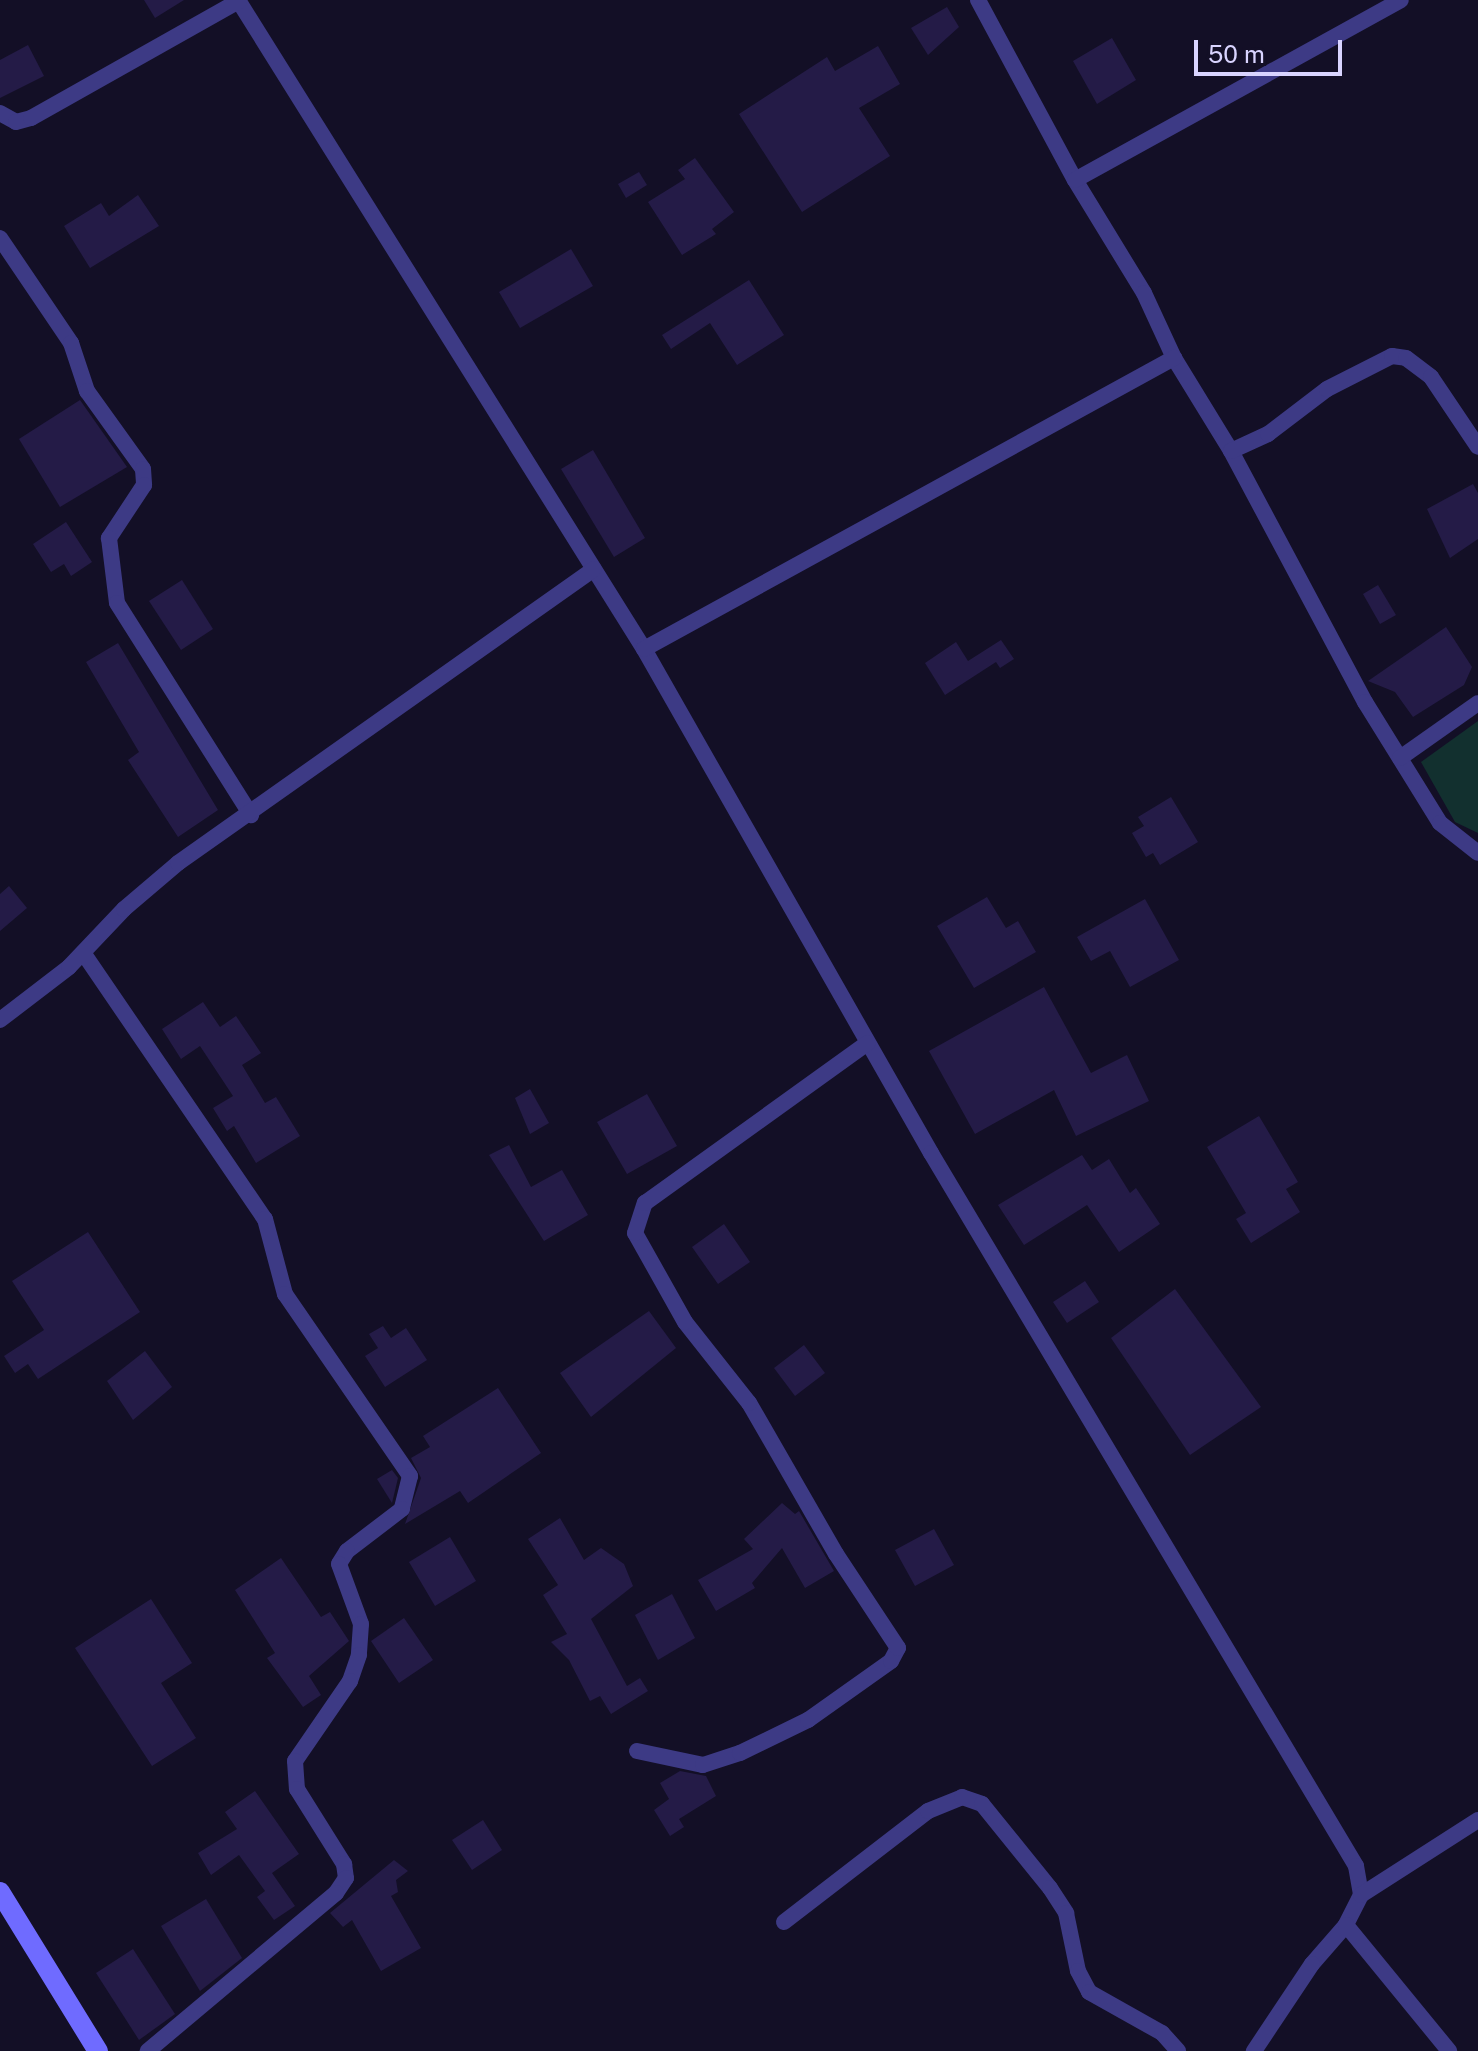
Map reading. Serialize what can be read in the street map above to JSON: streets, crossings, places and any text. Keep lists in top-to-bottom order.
{
  "scale_bar": "50 m"
}
